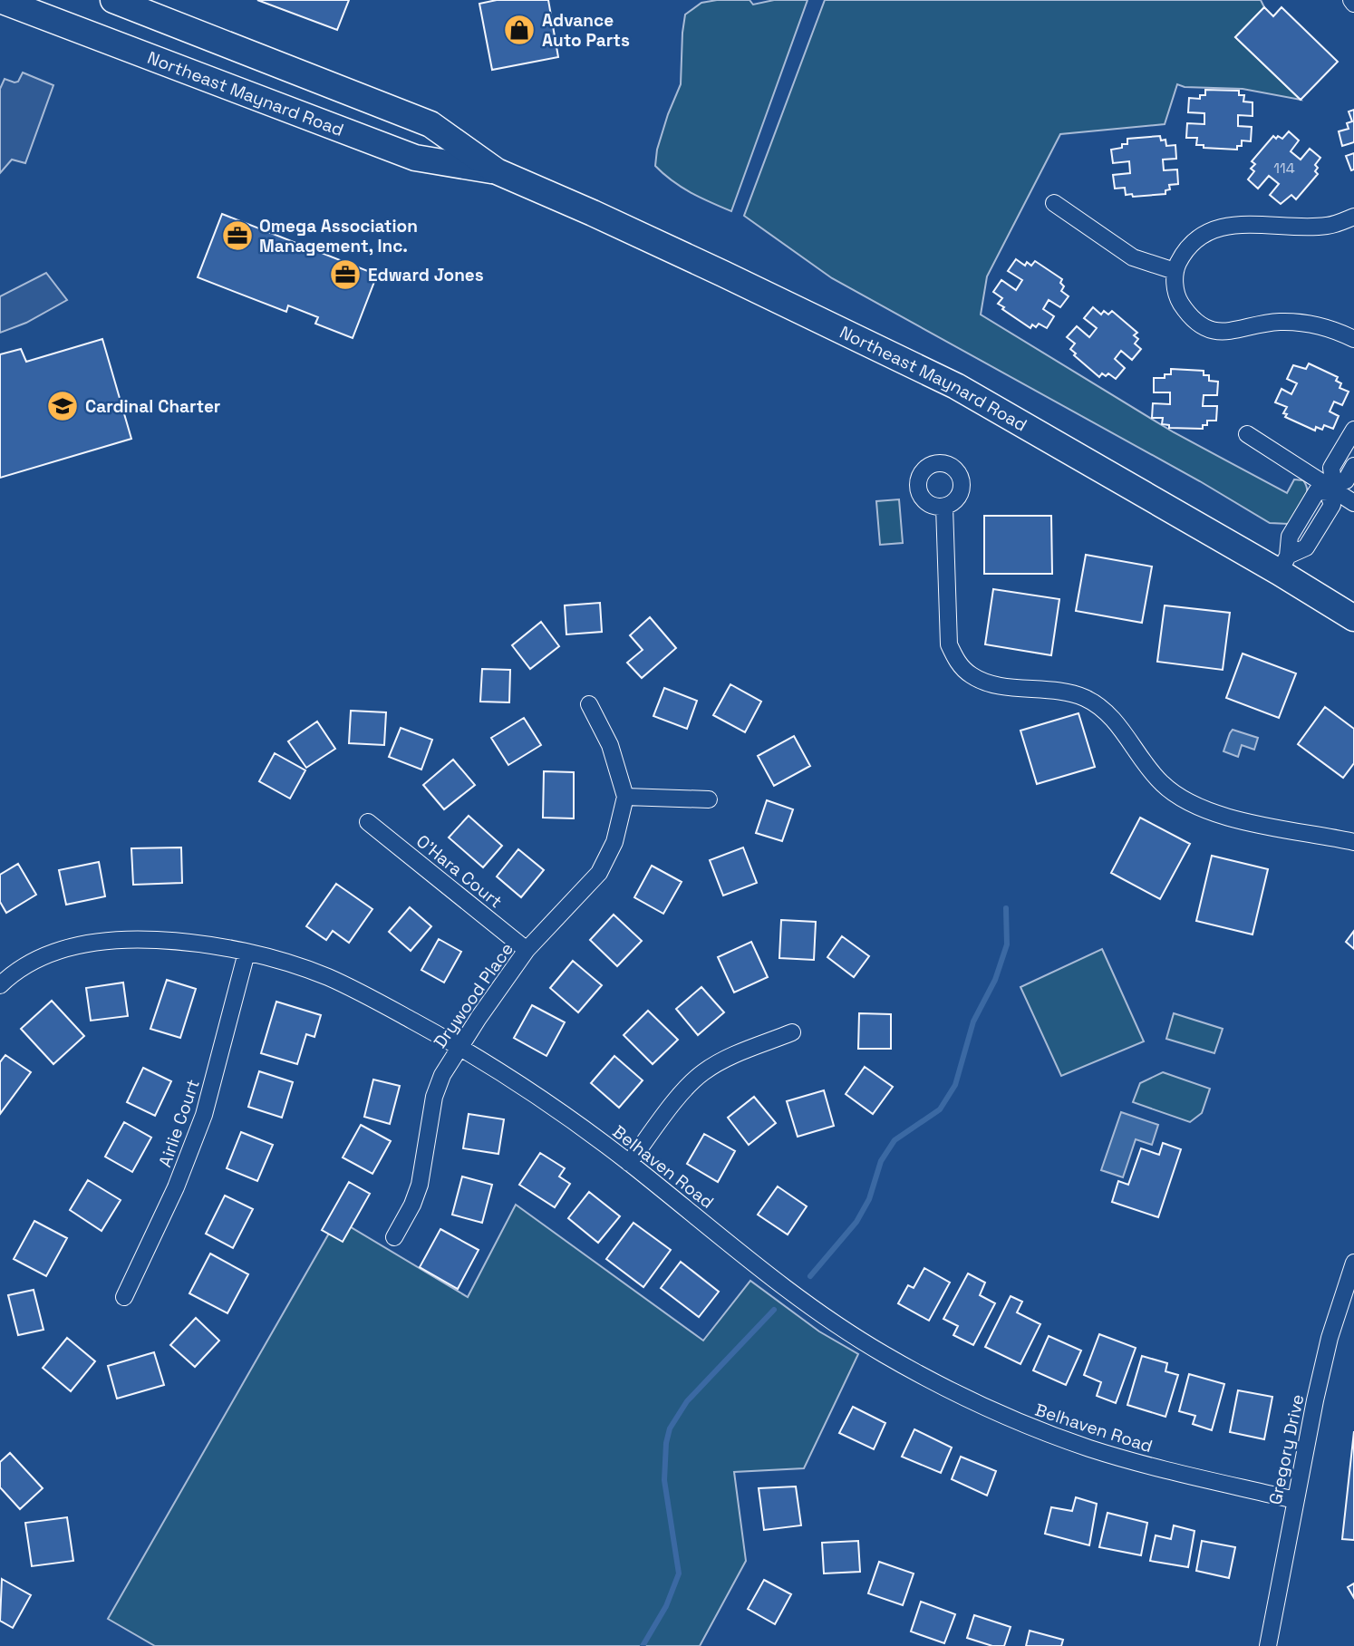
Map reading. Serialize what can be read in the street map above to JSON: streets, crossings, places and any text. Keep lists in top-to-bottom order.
{
  "streets": {
    "main road": ["Northeast Maynard Road"],
    "street": [
      "O'Hara Court",
      "Drywood Place",
      "Airlie Court",
      "Belhaven Road",
      "Gregory Drive"
    ]
  },
  "crossings": [
    ["O'Hara Court", "Drywood Place"],
    ["Drywood Place", "Belhaven Road"],
    ["Airlie Court", "Belhaven Road"],
    ["Belhaven Road", "Gregory Drive"]
  ],
  "places": {
    "shop": ["Advance Auto Parts"],
    "office": ["Omega Association Management, Inc.", "Edward Jones"],
    "school or university": ["Cardinal Charter"]
  },
  "house_numbers": ["114"]
}
